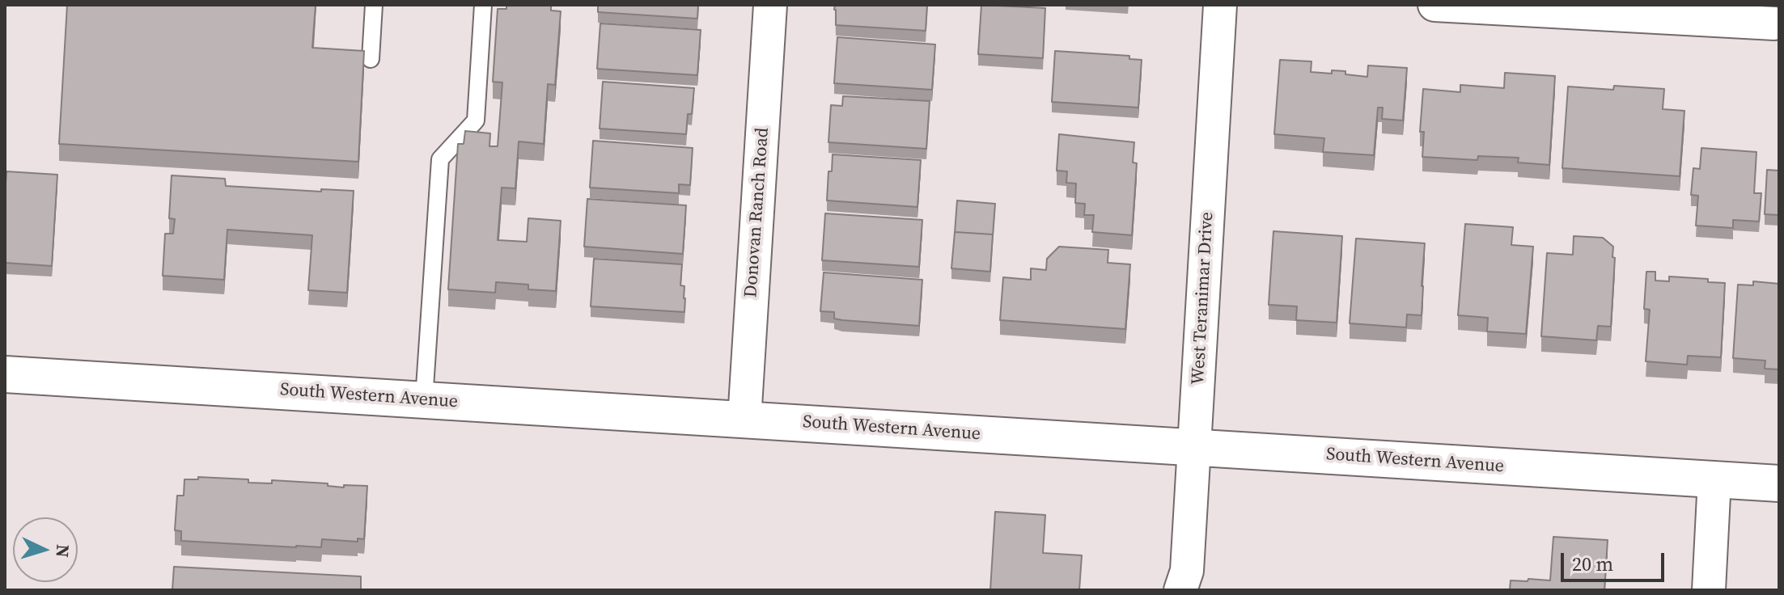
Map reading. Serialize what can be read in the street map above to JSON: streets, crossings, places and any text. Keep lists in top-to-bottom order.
{
  "streets": {
    "street": ["Donovan Ranch Road", "West Teranimar Drive", "South Western Avenue"]
  },
  "crossings": [
    ["Donovan Ranch Road", "South Western Avenue"],
    ["West Teranimar Drive", "South Western Avenue"]
  ],
  "scale_bar": "20 m",
  "north": "right"
}
